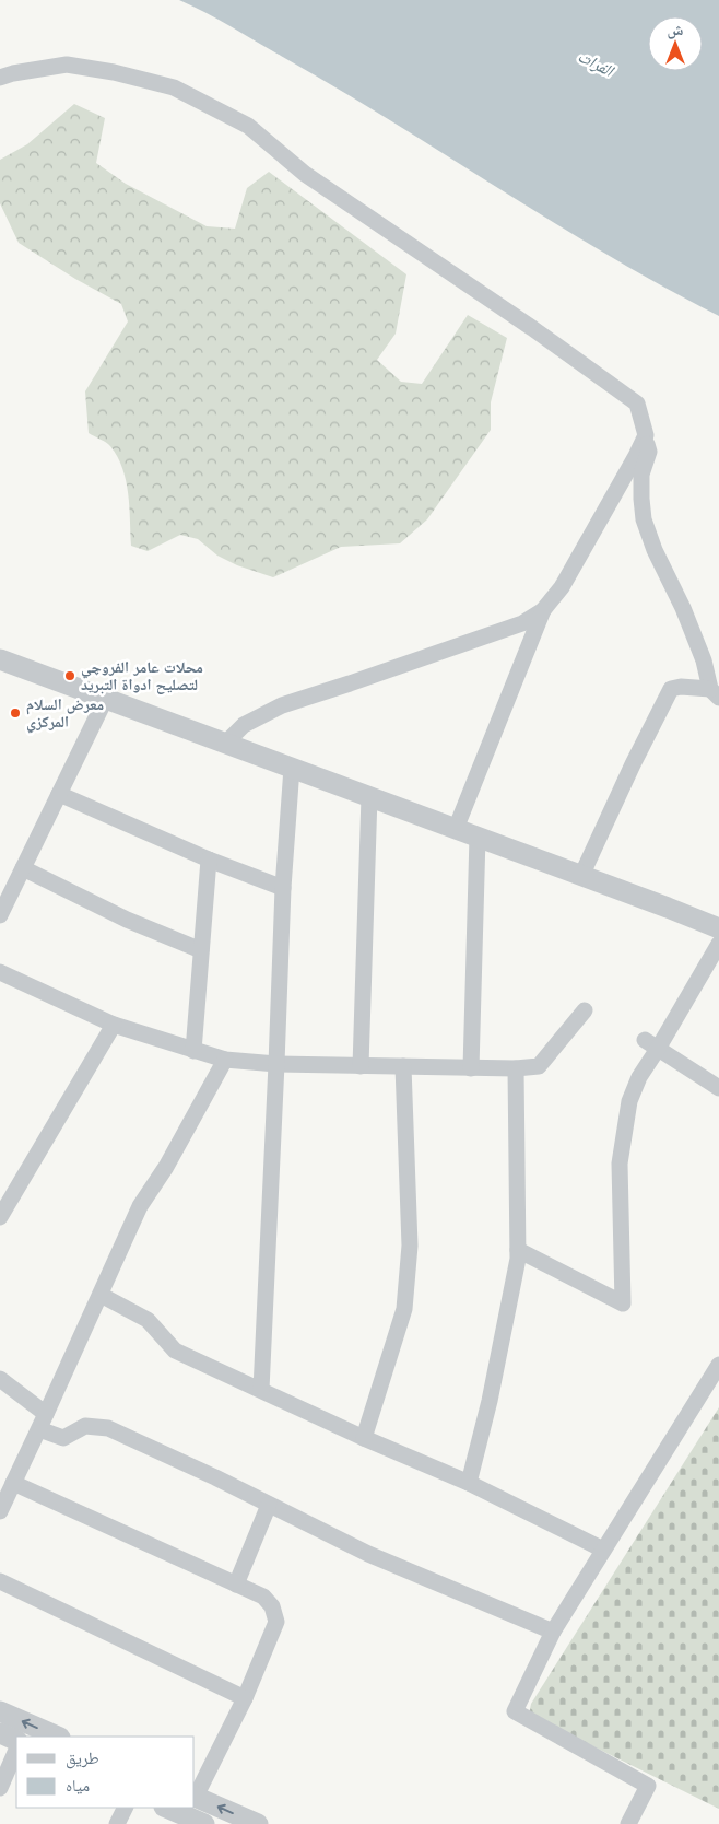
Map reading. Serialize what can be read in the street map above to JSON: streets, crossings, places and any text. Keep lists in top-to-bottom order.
{
  "water": ["الفرات"],
  "places": ["محلات عامر الفروچي لتصليح ادواة التبريد", "معرض السلام المركزي"],
  "legend": ["طريق", "مياه"],
  "north": "top"
}
